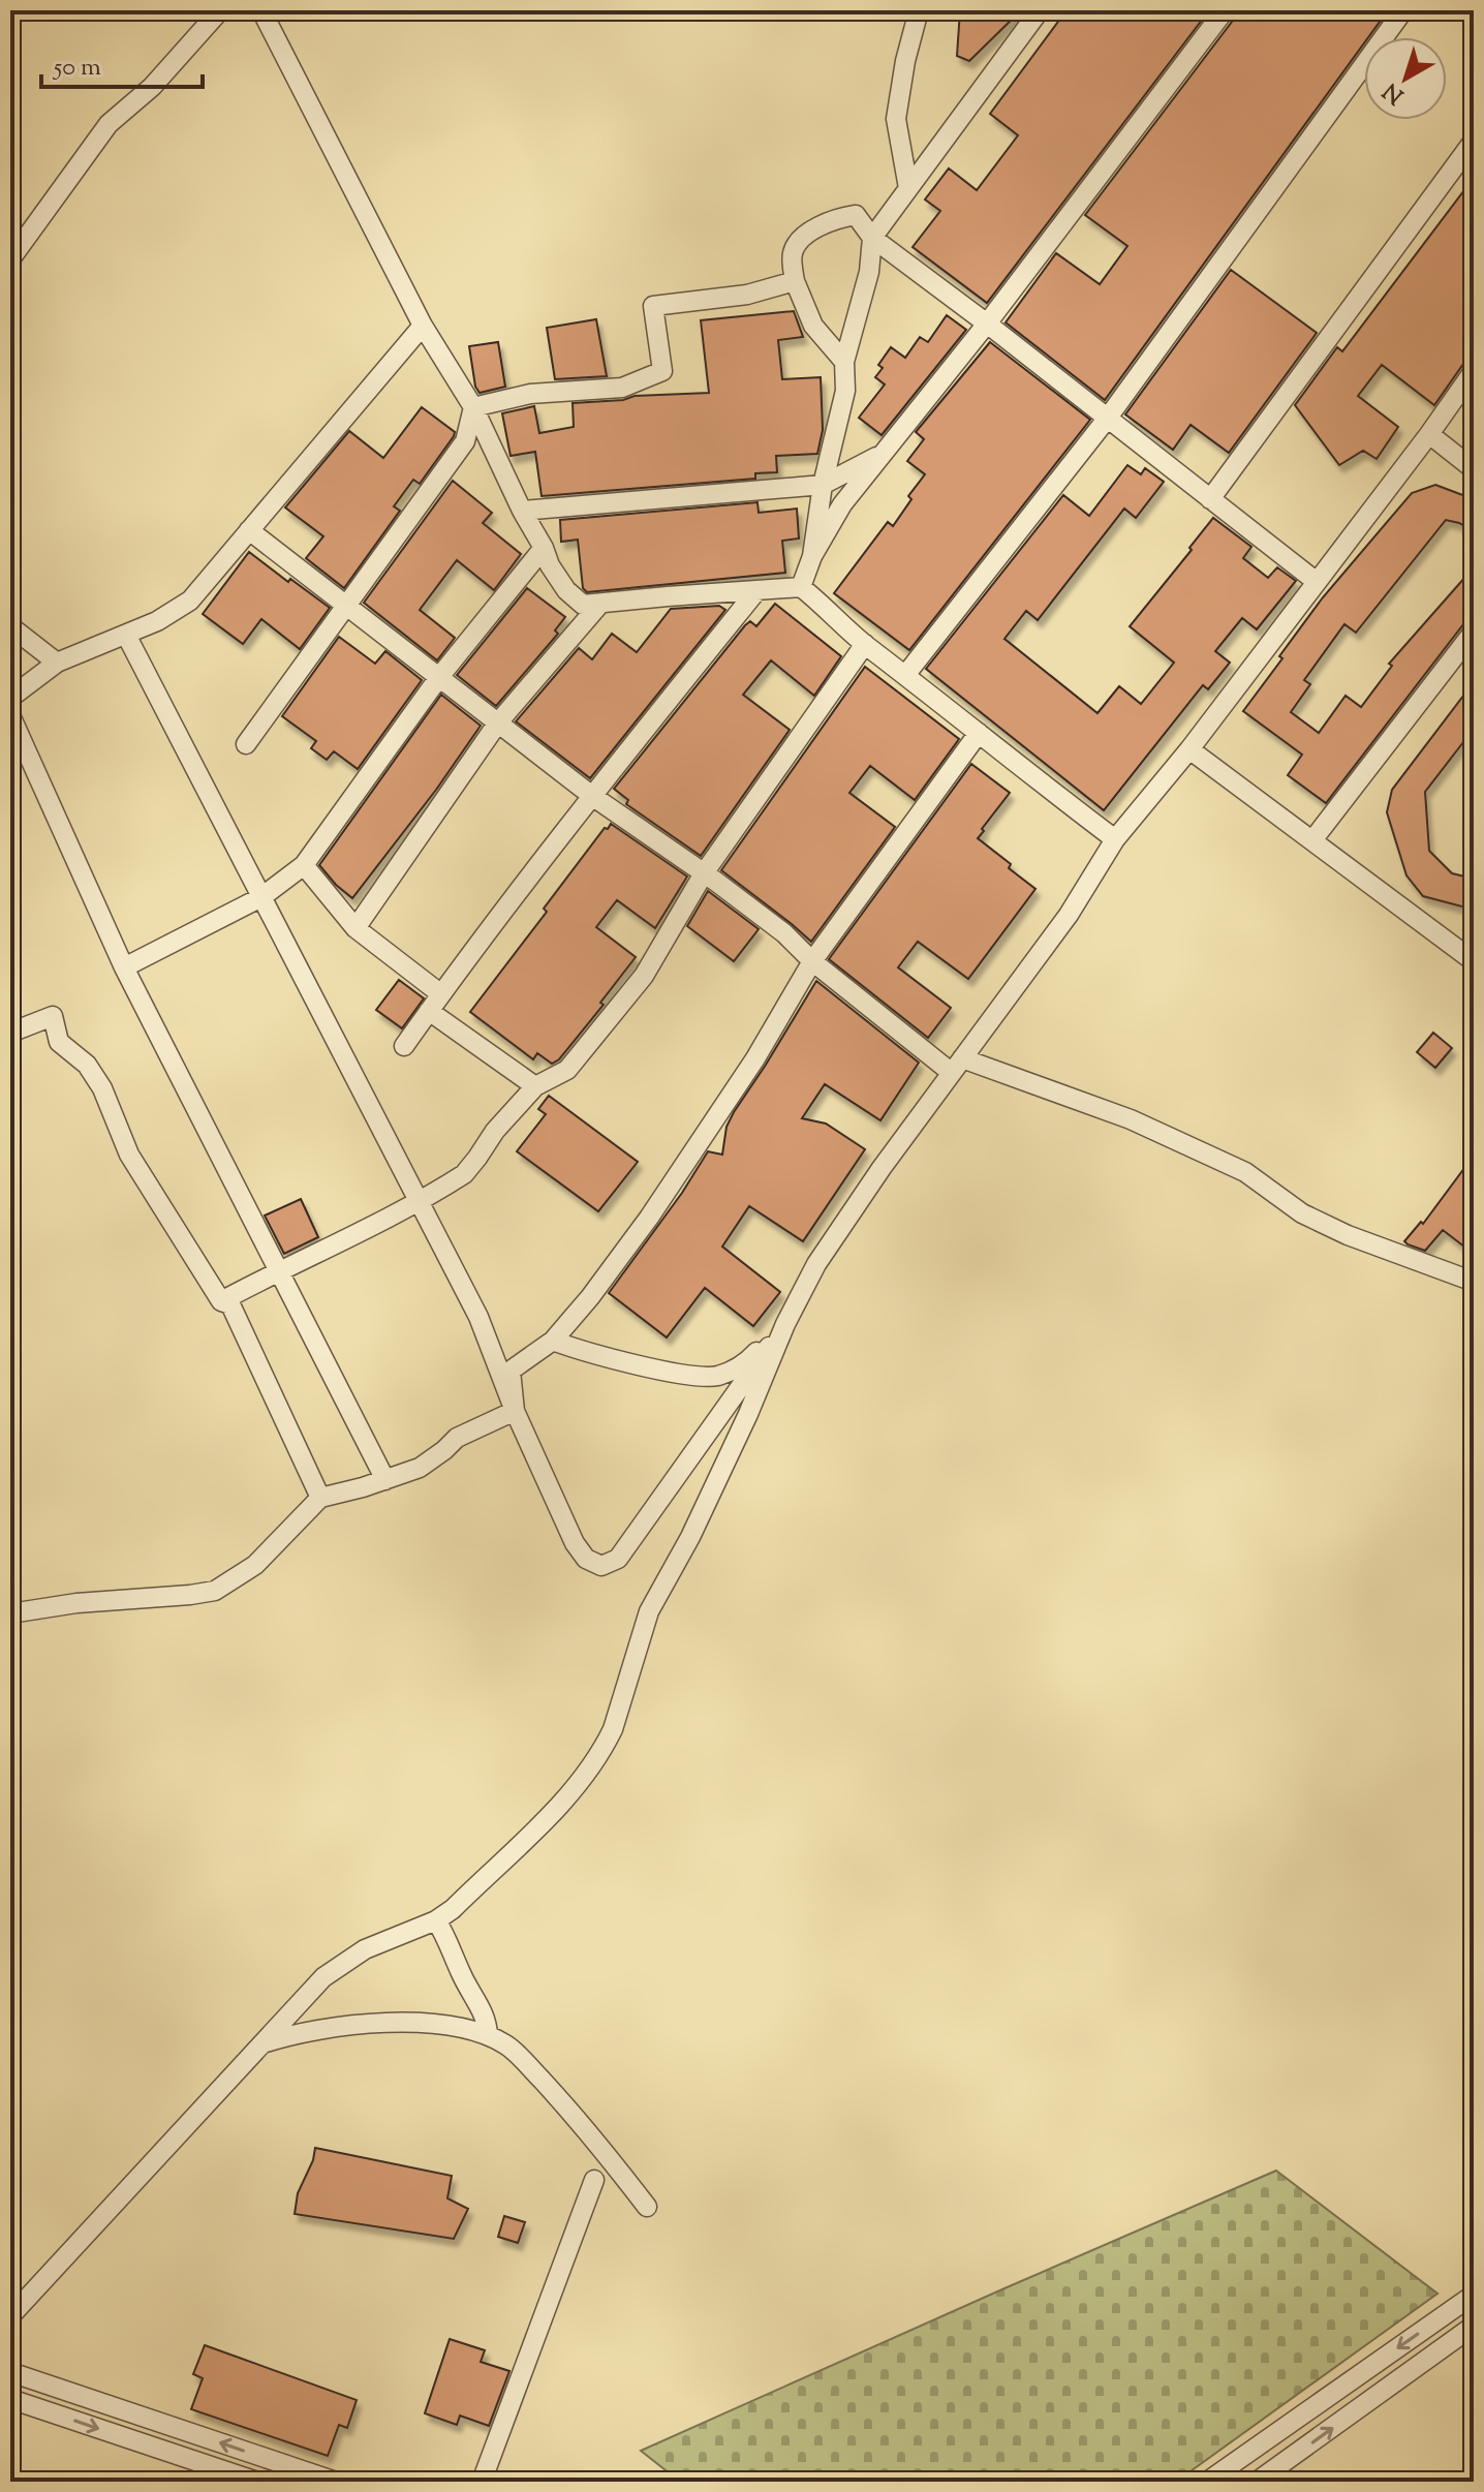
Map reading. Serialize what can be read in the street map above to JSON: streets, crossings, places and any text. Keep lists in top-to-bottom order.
{
  "scale_bar": "50 m",
  "north": "bottom left"
}
